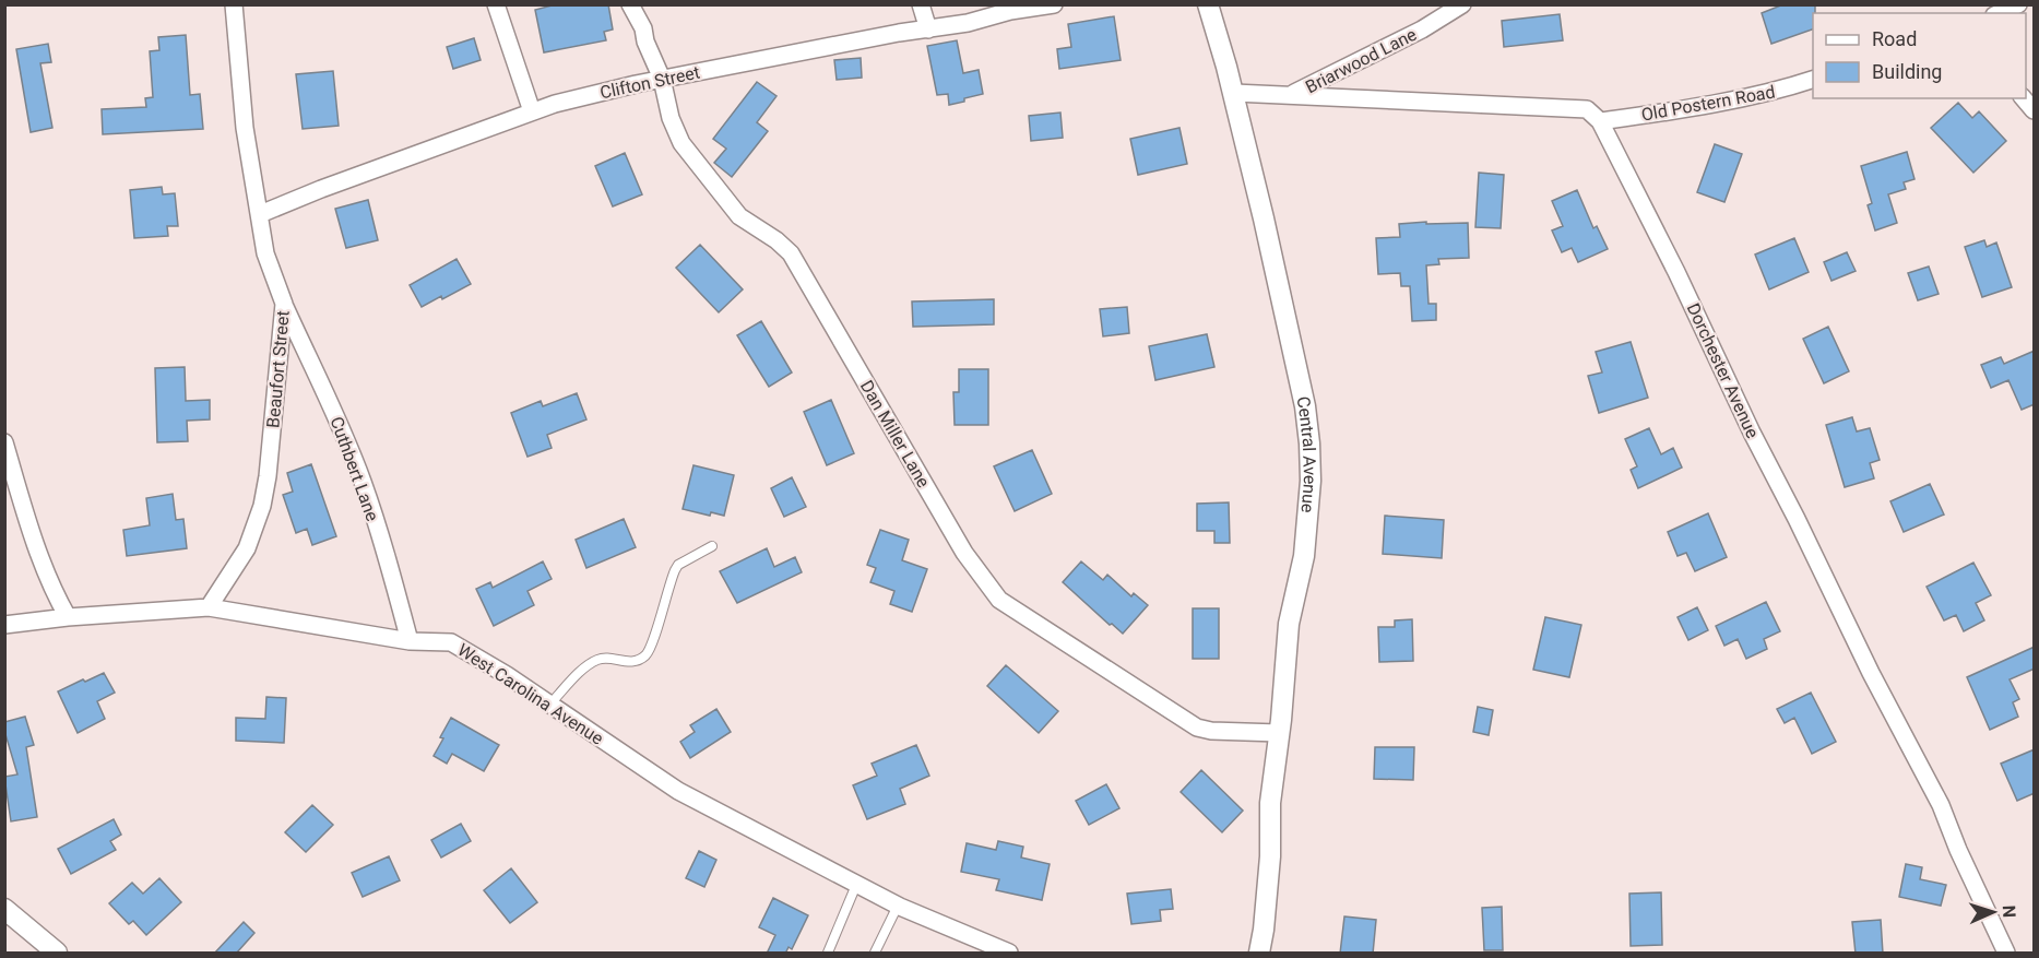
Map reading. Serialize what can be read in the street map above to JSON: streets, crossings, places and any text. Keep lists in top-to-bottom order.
{
  "streets": {
    "street": [
      "Briarwood Lane",
      "Clifton Street",
      "Old Postern Road",
      "Beaufort Street",
      "Dorchester Avenue",
      "Dan Miller Lane",
      "Central Avenue",
      "Cuthbert Lane",
      "West Carolina Avenue"
    ]
  },
  "crossings": [
    ["Clifton Street", "Beaufort Street"],
    ["Clifton Street", "Dan Miller Lane"],
    ["Old Postern Road", "Dorchester Avenue"],
    ["Beaufort Street", "Cuthbert Lane"],
    ["Beaufort Street", "West Carolina Avenue"],
    ["Dan Miller Lane", "Central Avenue"],
    ["Cuthbert Lane", "West Carolina Avenue"]
  ],
  "legend": ["Road", "Building"],
  "north": "right"
}
